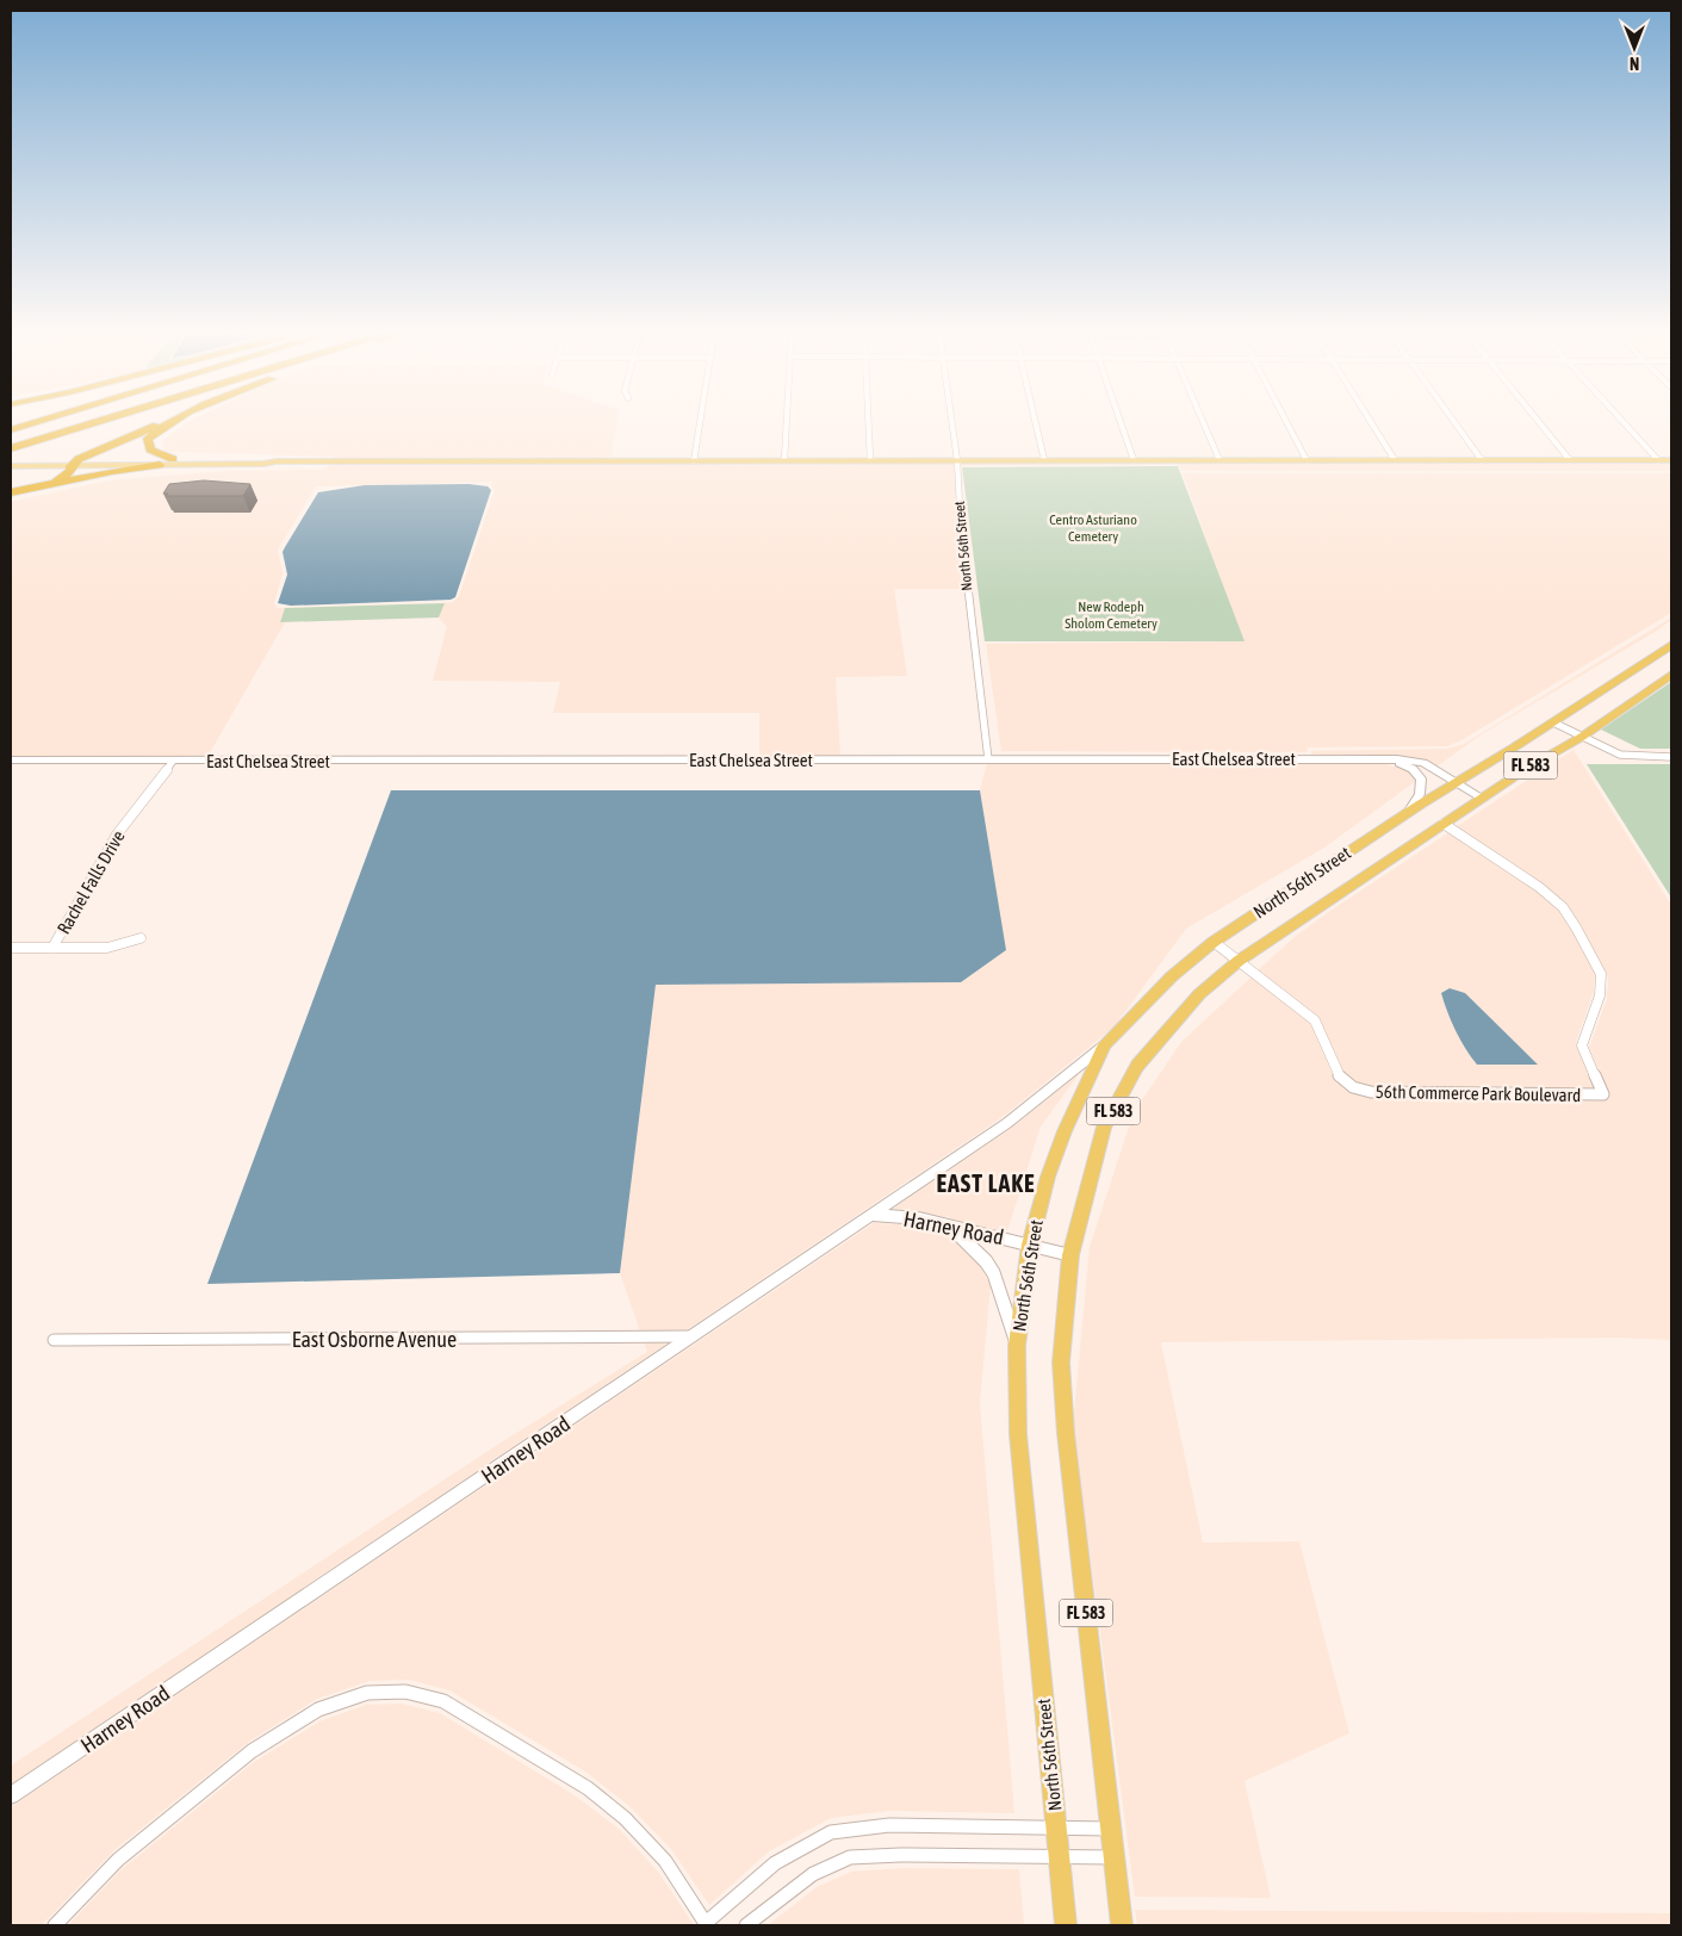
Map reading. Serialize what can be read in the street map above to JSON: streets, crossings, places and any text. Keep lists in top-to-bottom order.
{
  "streets": {
    "main road": ["North 56th Street", "FL 583"],
    "street": [
      "East Chelsea Street",
      "Rachel Falls Drive",
      "56th Commerce Park Boulevard",
      "Harney Road",
      "East Osborne Avenue"
    ]
  },
  "crossings": [
    ["North 56th Street", "East Chelsea Street"],
    ["North 56th Street", "56th Commerce Park Boulevard"],
    ["North 56th Street", "Harney Road"],
    ["East Chelsea Street", "Rachel Falls Drive"],
    ["Harney Road", "East Osborne Avenue"]
  ],
  "districts": ["EAST LAKE"],
  "parks": ["Centro Asturiano Cemetery", "New Rodeph Sholom Cemetery"],
  "north": "bottom"
}
